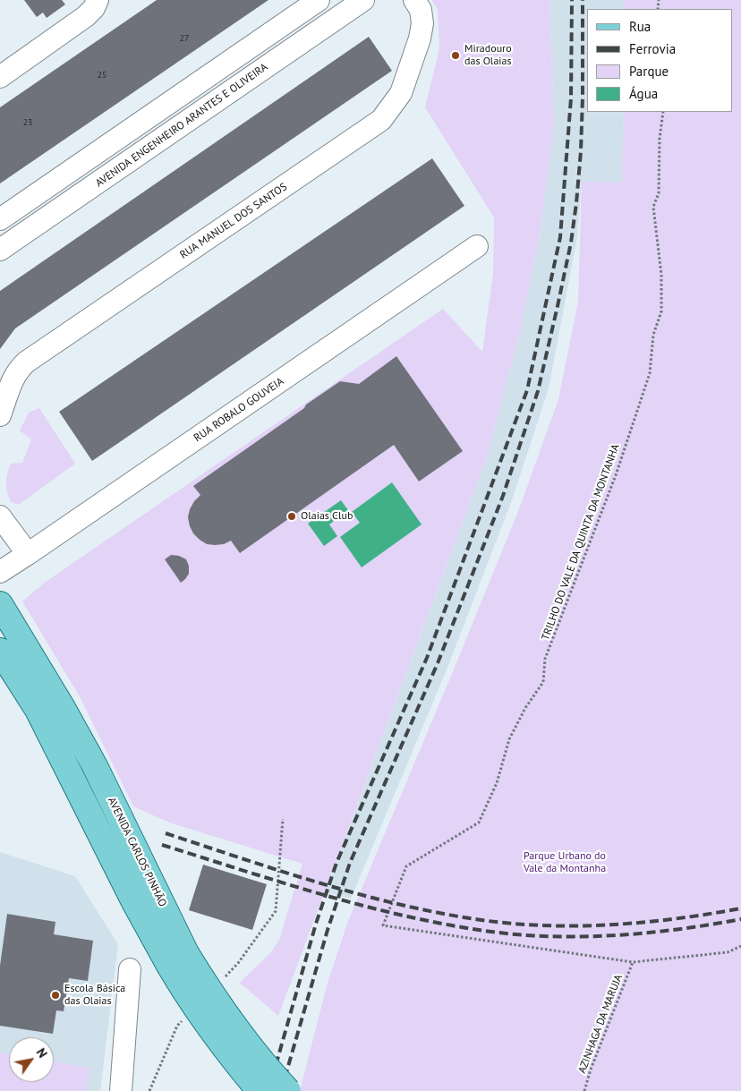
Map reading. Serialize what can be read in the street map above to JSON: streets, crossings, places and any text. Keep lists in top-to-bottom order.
{
  "streets": {
    "main road": ["AVENIDA CARLOS PINHÃO"],
    "street": ["AVENIDA ENGENHEIRO ARANTES E OLIVEIRA", "RUA MANUEL DOS SANTOS", "RUA ROBALO GOUVEIA"],
    "path": ["TRILHO DO VALE DA QUINTA DA MONTANHA", "AZINHAGA DA MARUJA"]
  },
  "crossings": [
    ["TRILHO DO VALE DA QUINTA DA MONTANHA", "AZINHAGA DA MARUJA"]
  ],
  "parks": ["Parque Urbano do Vale da Montanha"],
  "places": ["Miradouro das Olaias", "Olaias Club", "Escola Básica das Olaias"],
  "house_numbers": ["27", "25", "23"],
  "legend": [
    "Rua",
    "Ferrovia",
    "Parque",
    "Água"
  ],
  "north": "top right"
}
